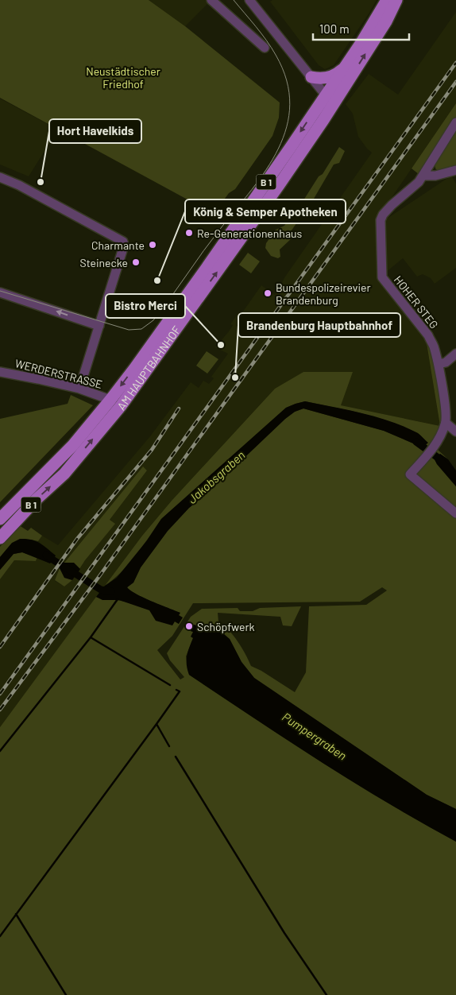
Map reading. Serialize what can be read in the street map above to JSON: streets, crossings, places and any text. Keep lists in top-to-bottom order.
{
  "streets": {
    "main road": ["B 1", "AM HAUPTBAHNHOF"],
    "street": ["HOHER STEG", "WERDERSTRASSE"]
  },
  "crossings": [
    ["B 1", "AM HAUPTBAHNHOF"],
    ["AM HAUPTBAHNHOF", "WERDERSTRASSE"]
  ],
  "water": ["Jakobsgraben", "Pumpergraben"],
  "parks": ["Neustädtischer Friedhof"],
  "places": [
    "Hort Havelkids",
    "Re-Generationenhaus",
    "Charmante",
    "Steinecke",
    "König & Semper Apotheken",
    "Bundespolizeirevier Brandenburg",
    "Bistro Merci",
    "Brandenburg Hauptbahnhof",
    "Schöpfwerk"
  ],
  "scale_bar": "100 m"
}
